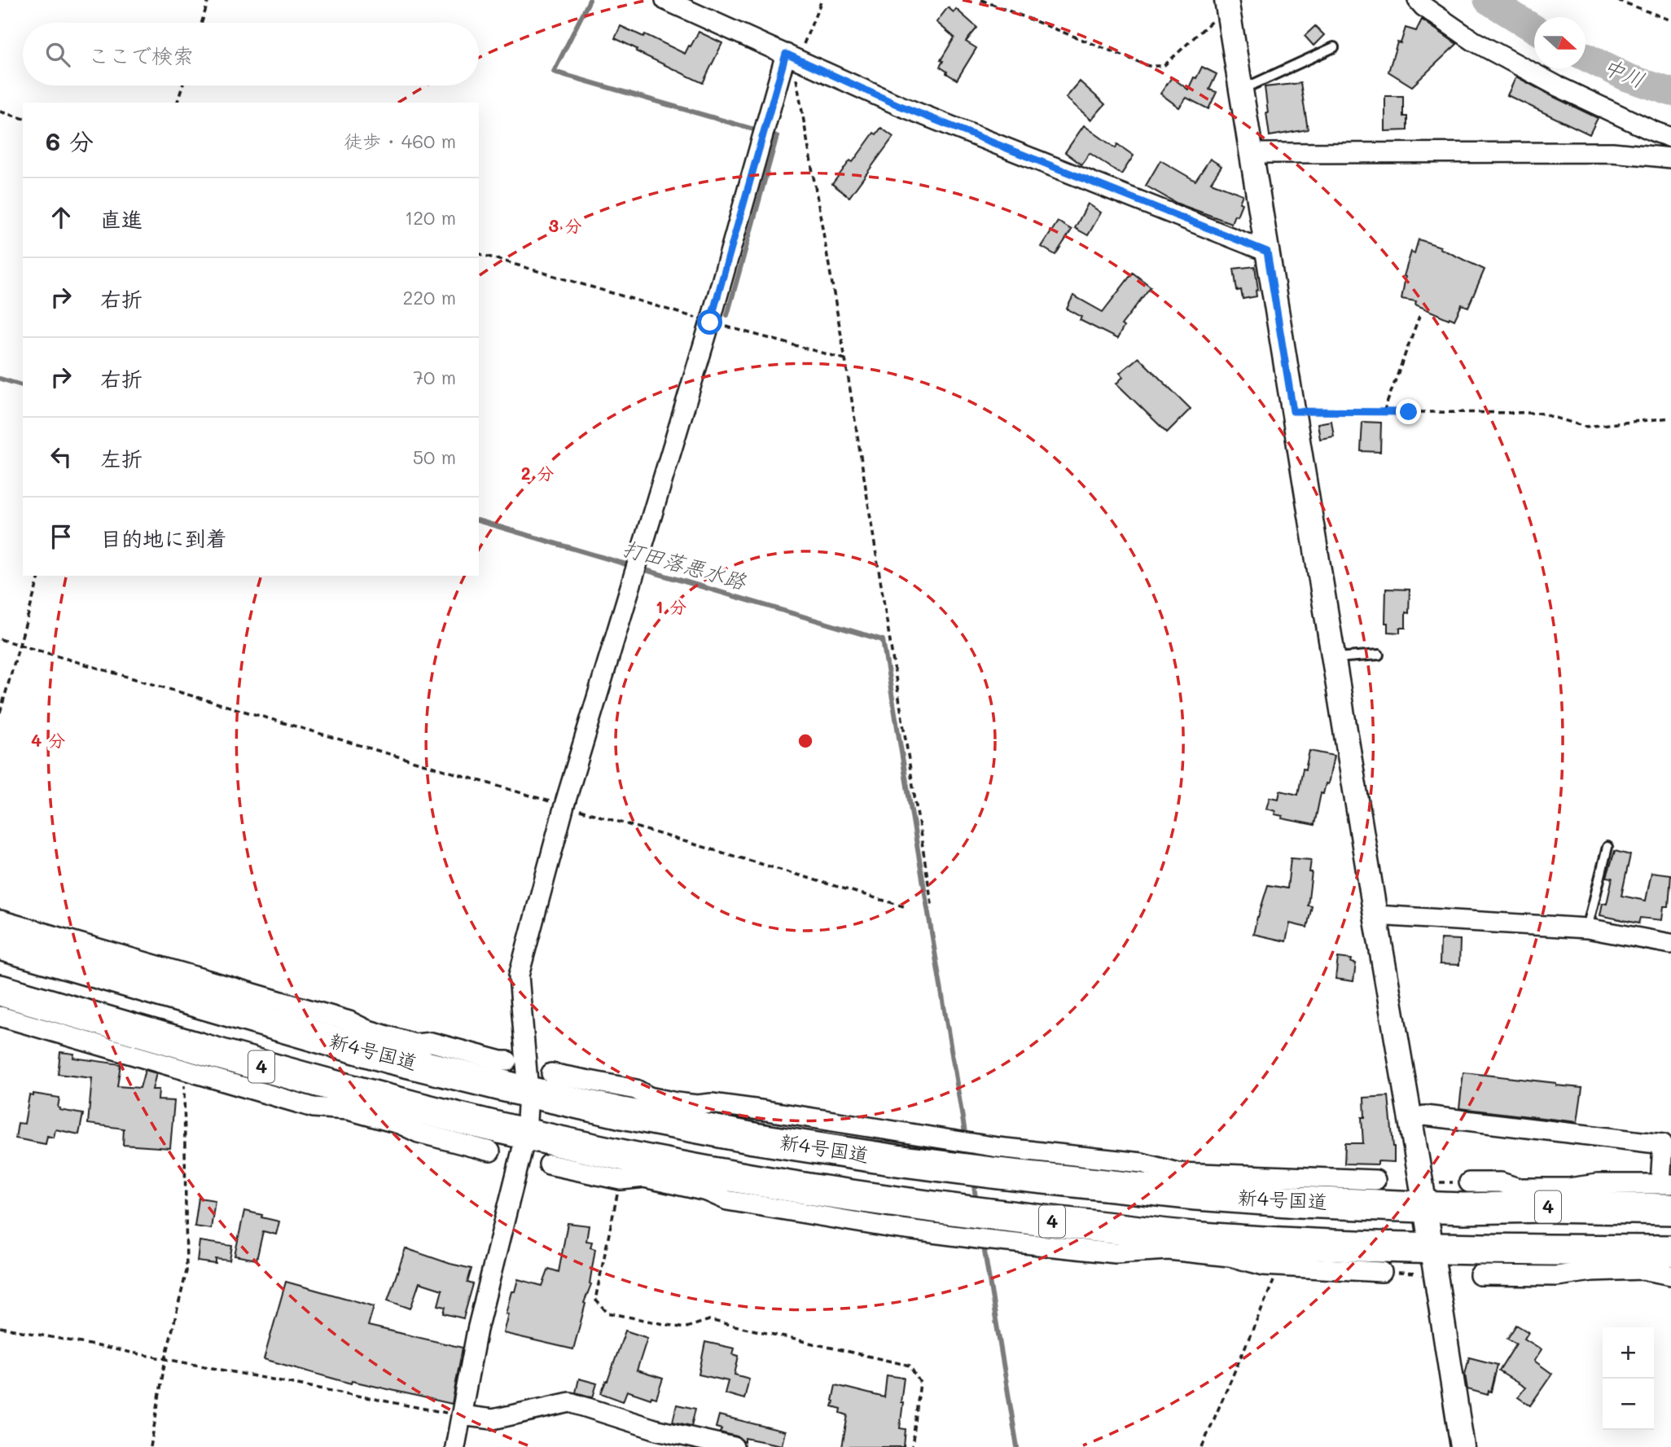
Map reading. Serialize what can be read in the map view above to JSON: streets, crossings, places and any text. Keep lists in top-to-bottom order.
{
  "streets": {
    "highway": ["新4号国道", "4"]
  },
  "water": ["中川", "打田落悪水路"],
  "north": "right",
  "page": {
    "search": "ここで検索",
    "heading": ["6 分", "徒歩 · 460 m"],
    "list": [
      ["直進", "120 m"],
      ["右折", "220 m"],
      ["右折", "70 m"],
      ["左折", "50 m"],
      "目的地に到着"
    ],
    "map_buttons": ["+", "−"]
  },
  "rings": [
    "3 分",
    "2 分",
    "1 分",
    "4 分"
  ]
}
